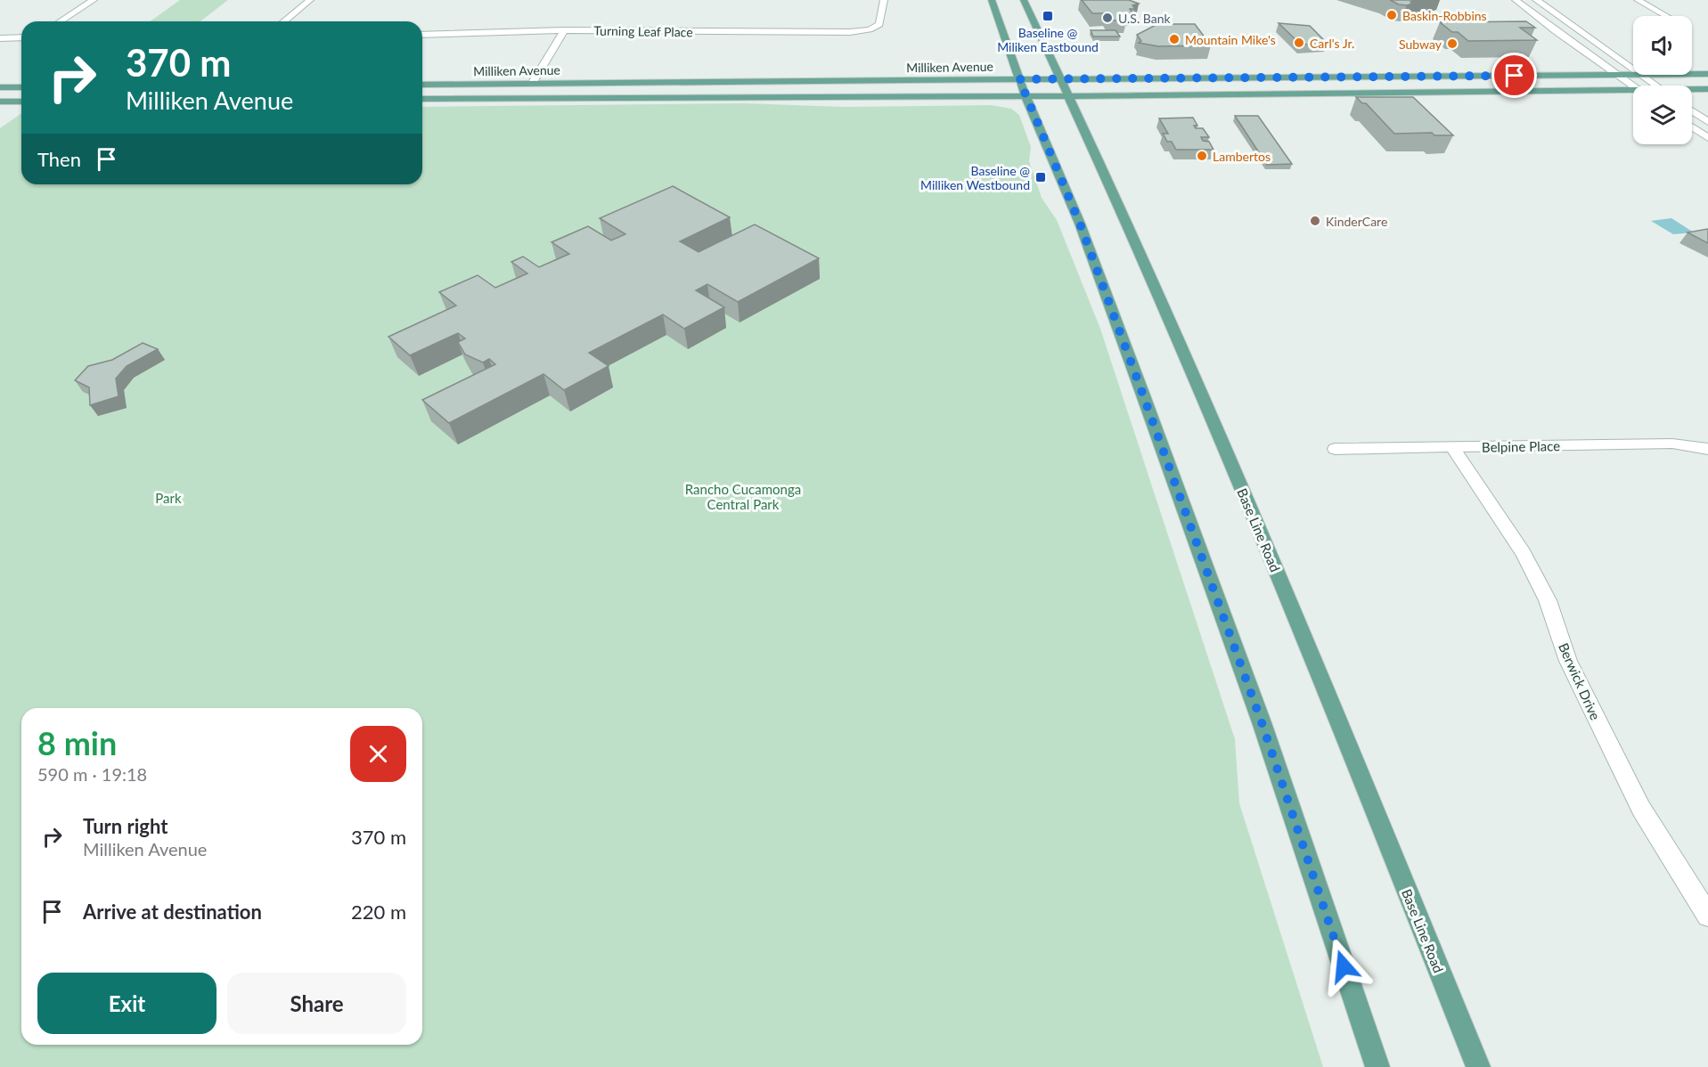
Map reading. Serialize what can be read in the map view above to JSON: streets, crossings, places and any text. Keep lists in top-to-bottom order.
{
  "streets": {
    "main road": ["Milliken Avenue", "Base Line Road"],
    "street": ["Turning Leaf Place", "Belpine Place", "Berwick Drive"]
  },
  "crossings": [
    ["Milliken Avenue", "Base Line Road"],
    ["Belpine Place", "Berwick Drive"]
  ],
  "parks": ["Rancho Cucamonga Central Park", "Park"],
  "places": {
    "other": [
      "Baskin-Robbins",
      "U.S. Bank",
      "Mountain Mike's",
      "Carl's Jr.",
      "Subway",
      "Lambertos",
      "KinderCare"
    ],
    "transit": ["Baseline @ Miliken Eastbound", "Baseline @ Milliken Westbound"]
  },
  "page": {
    "turn": ["370 m", "Milliken Avenue"],
    "then": "Then",
    "heading": ["8 min", "590 m · 19:18"],
    "list": [
      {
        "name": "Turn right",
        "note": "Milliken Avenue",
        "value": "370 m"
      },
      {
        "name": "Arrive at destination",
        "value": "220 m"
      }
    ],
    "buttons": ["Exit", "Share"]
  }
}
